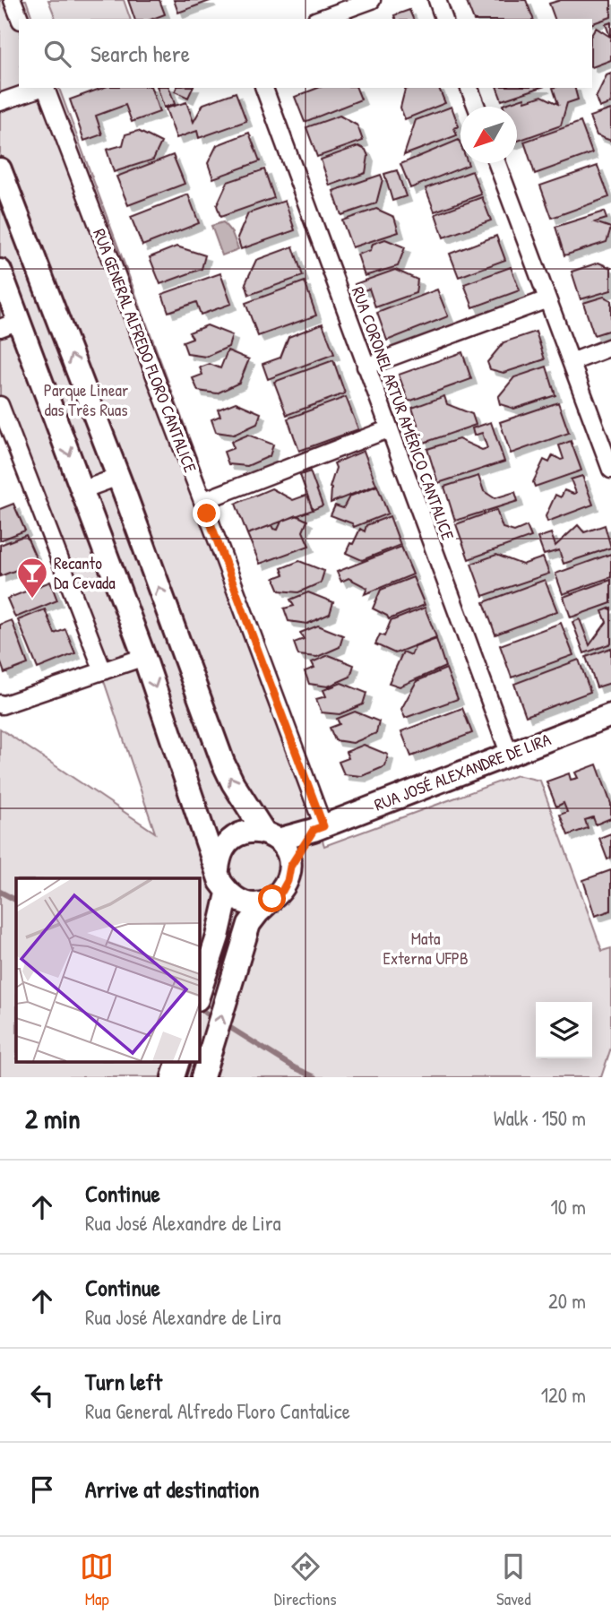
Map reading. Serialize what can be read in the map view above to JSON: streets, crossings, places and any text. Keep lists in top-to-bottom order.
{
  "streets": {
    "main road": ["RUA JOSÉ ALEXANDRE DE LIRA"],
    "street": ["RUA GENERAL ALFREDO FLORO CANTALICE", "RUA CORONEL ARTUR AMÉRICO CANTALICE"]
  },
  "crossings": [
    ["RUA GENERAL ALFREDO FLORO CANTALICE", "RUA JOSÉ ALEXANDRE DE LIRA"],
    ["RUA CORONEL ARTUR AMÉRICO CANTALICE", "RUA JOSÉ ALEXANDRE DE LIRA"]
  ],
  "parks": ["Parque Linear das Três Ruas", "Mata Externa UFPB"],
  "places": {
    "bar": ["Recanto Da Cevada"]
  },
  "north": "bottom left",
  "page": {
    "search": "Search here",
    "heading": ["2 min", "Walk · 150 m"],
    "list": [
      ["Continue", "Rua José Alexandre de Lira", "10 m"],
      ["Continue", "Rua José Alexandre de Lira", "20 m"],
      ["Turn left", "Rua General Alfredo Floro Cantalice", "120 m"],
      "Arrive at destination"
    ],
    "nav": ["Map", "Directions", "Saved"]
  }
}
